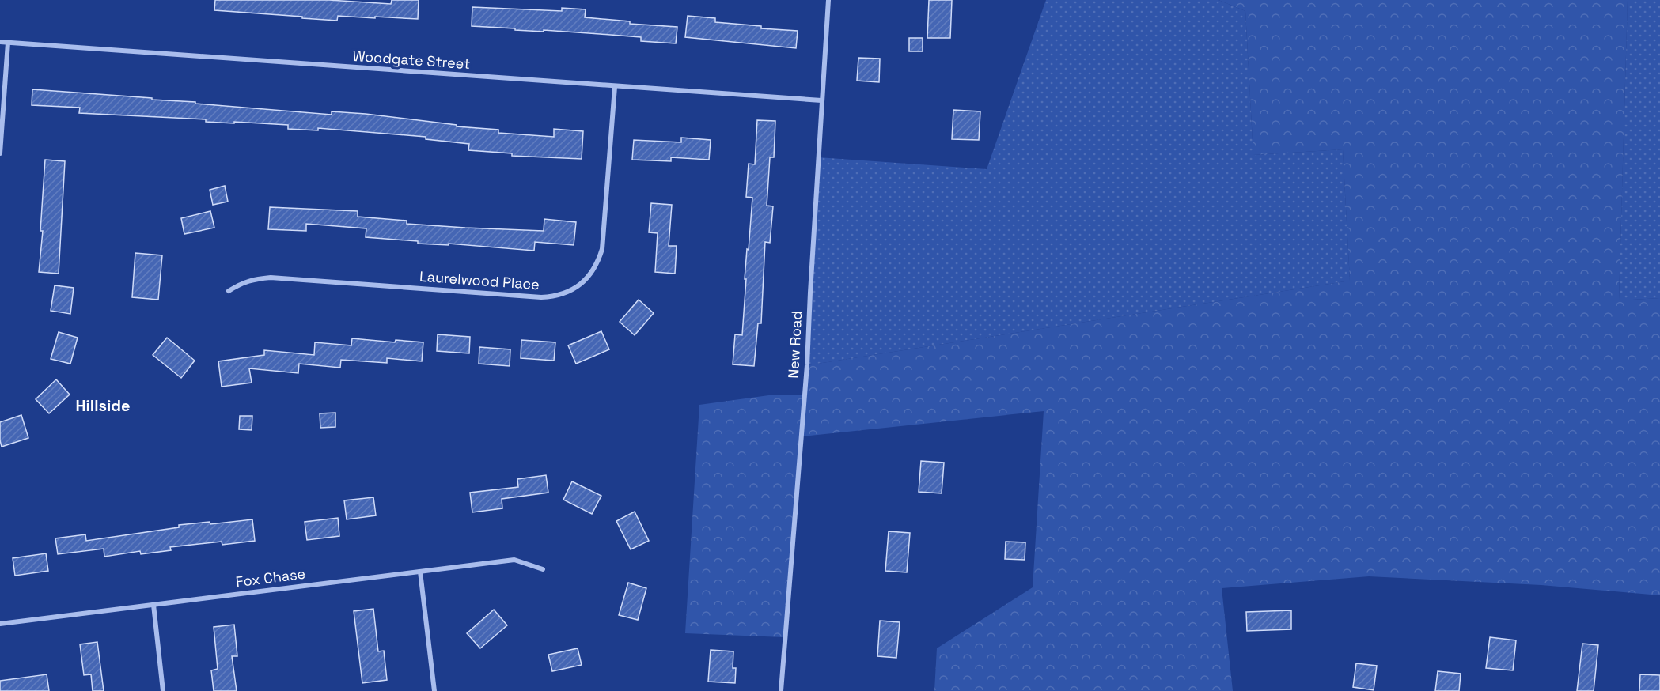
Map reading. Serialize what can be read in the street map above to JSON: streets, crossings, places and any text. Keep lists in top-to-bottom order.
{
  "streets": {
    "street": [
      "Woodgate Street",
      "Laurelwood Place",
      "New Road",
      "Fox Chase"
    ]
  },
  "crossings": [
    ["Woodgate Street", "Laurelwood Place"],
    ["Woodgate Street", "New Road"]
  ],
  "districts": ["Hillside"]
}
